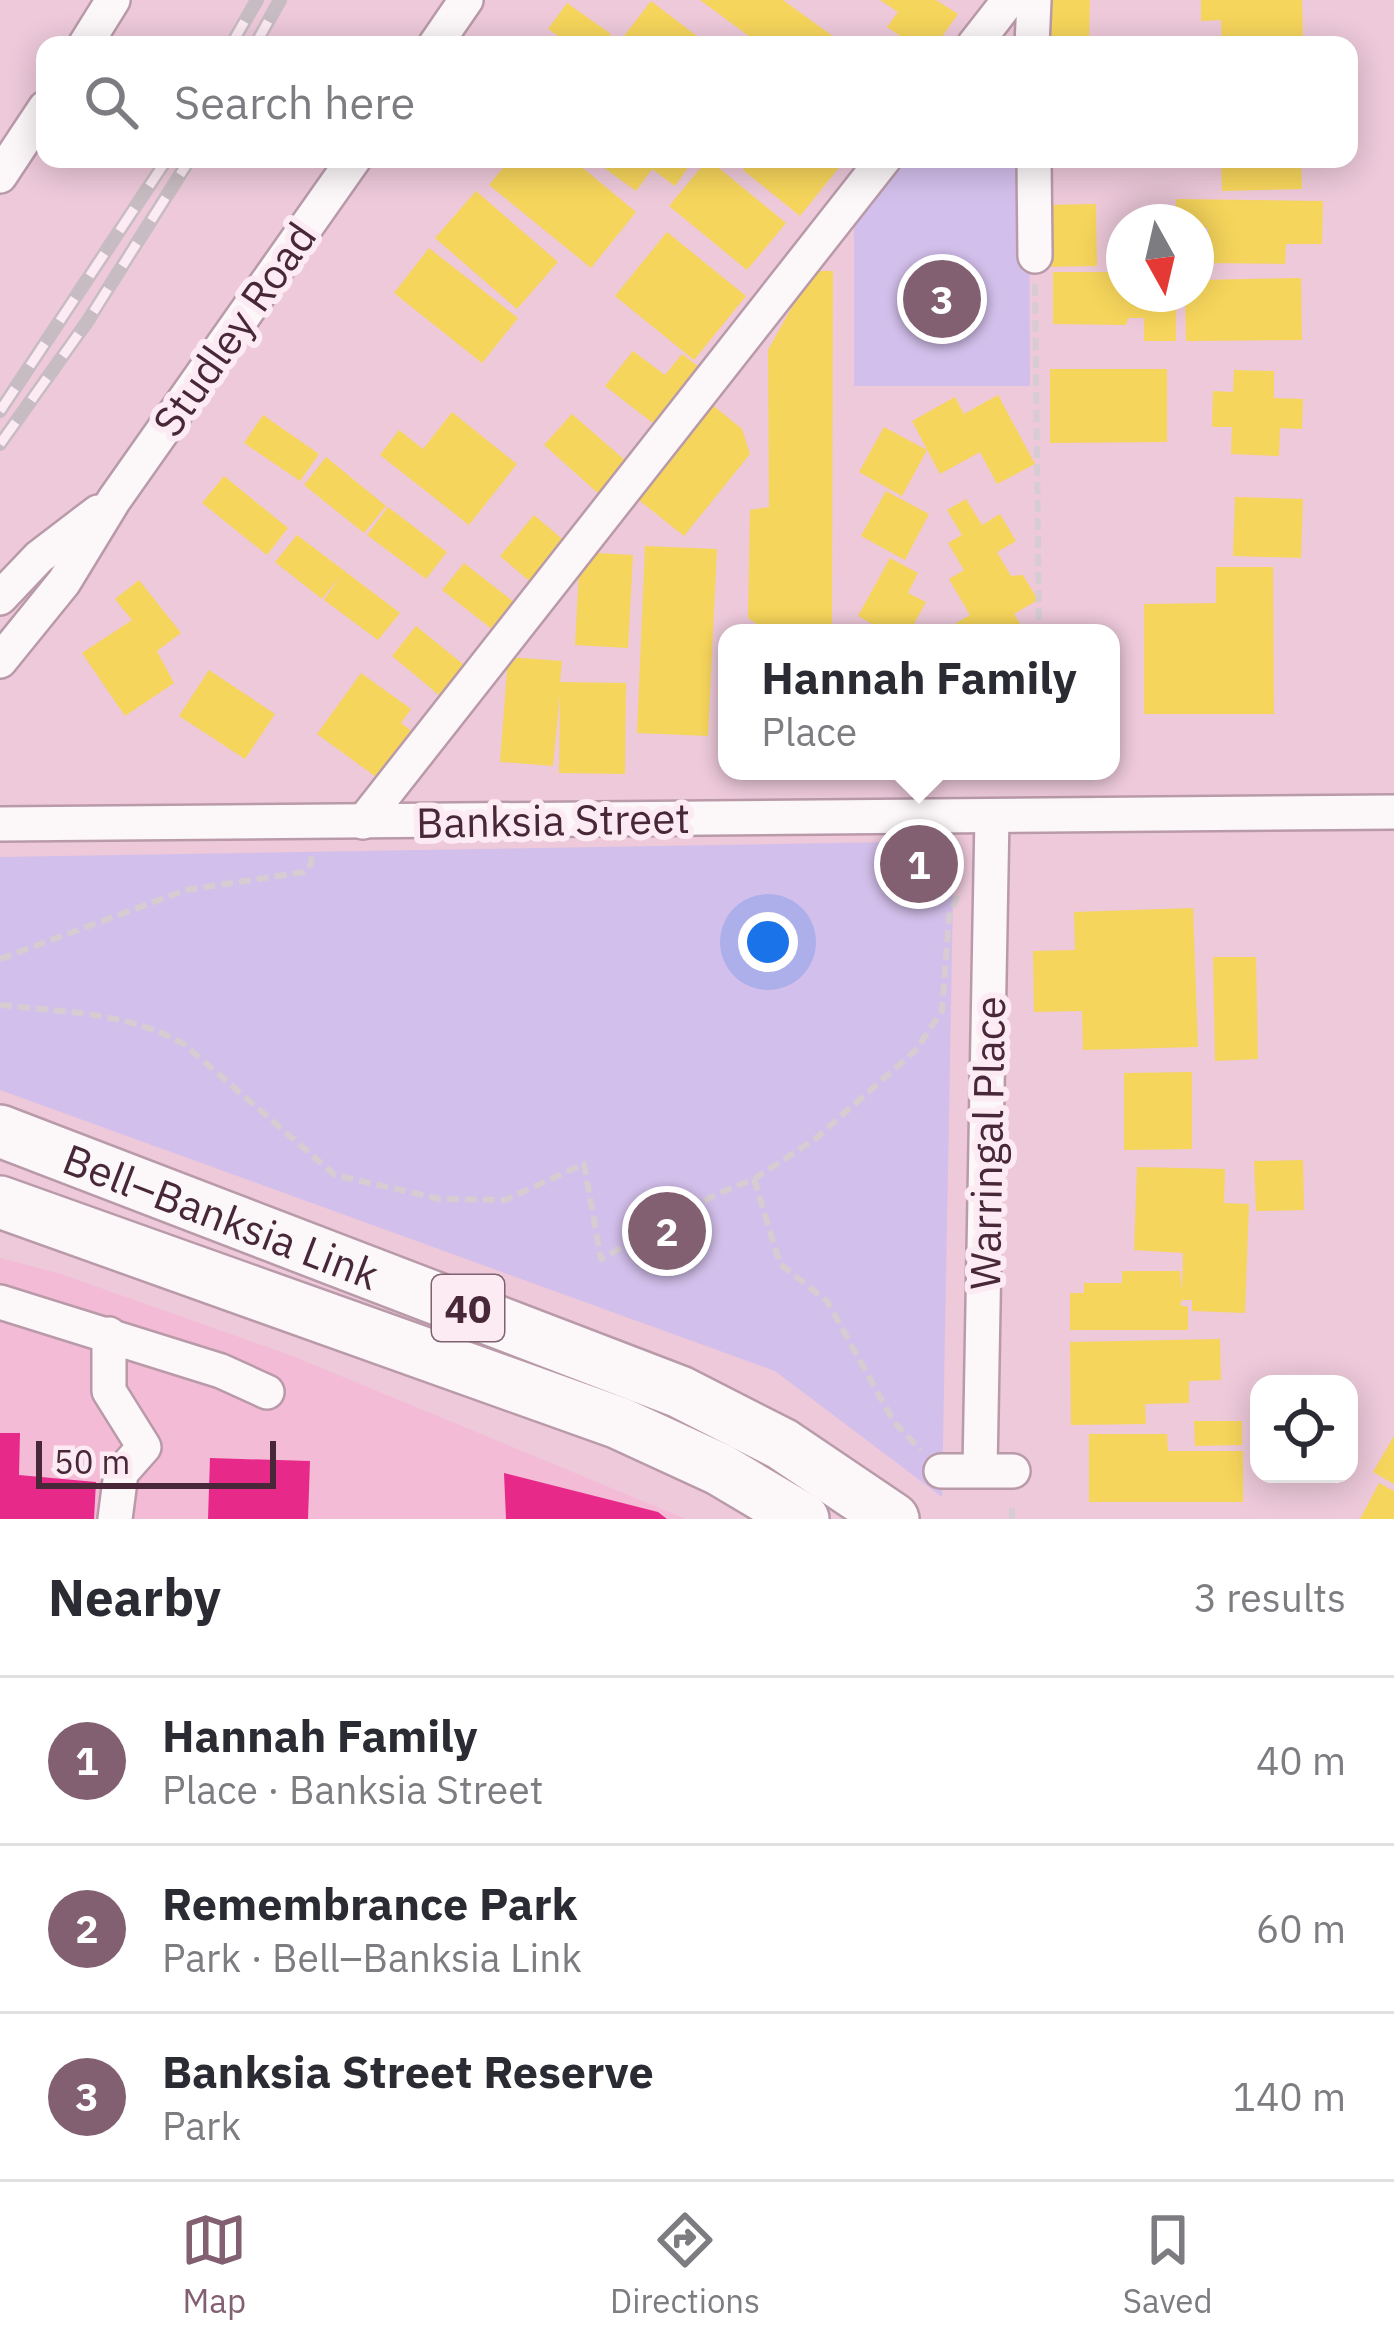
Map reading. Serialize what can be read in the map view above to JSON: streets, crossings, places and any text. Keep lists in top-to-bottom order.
{
  "streets": {
    "highway": ["Bell–Banksia Link", "40"],
    "street": ["Studley Road", "Banksia Street", "Warringal Place"]
  },
  "crossings": [
    ["Banksia Street", "Warringal Place"]
  ],
  "scale_bar": "50 m",
  "north": "bottom",
  "page": {
    "search": "Search here",
    "pins": ["3", "1", "2"],
    "popup": ["Hannah Family", "Place"],
    "scale": "50 m",
    "heading": ["Nearby", "3 results"],
    "list": [
      {
        "mark": "1",
        "name": "Hannah Family",
        "note": "Place · Banksia Street",
        "value": "40 m"
      },
      {
        "mark": "2",
        "name": "Remembrance Park",
        "note": "Park · Bell–Banksia Link",
        "value": "60 m"
      },
      {
        "mark": "3",
        "name": "Banksia Street Reserve",
        "note": "Park",
        "value": "140 m"
      }
    ],
    "nav": ["Map", "Directions", "Saved"]
  }
}
